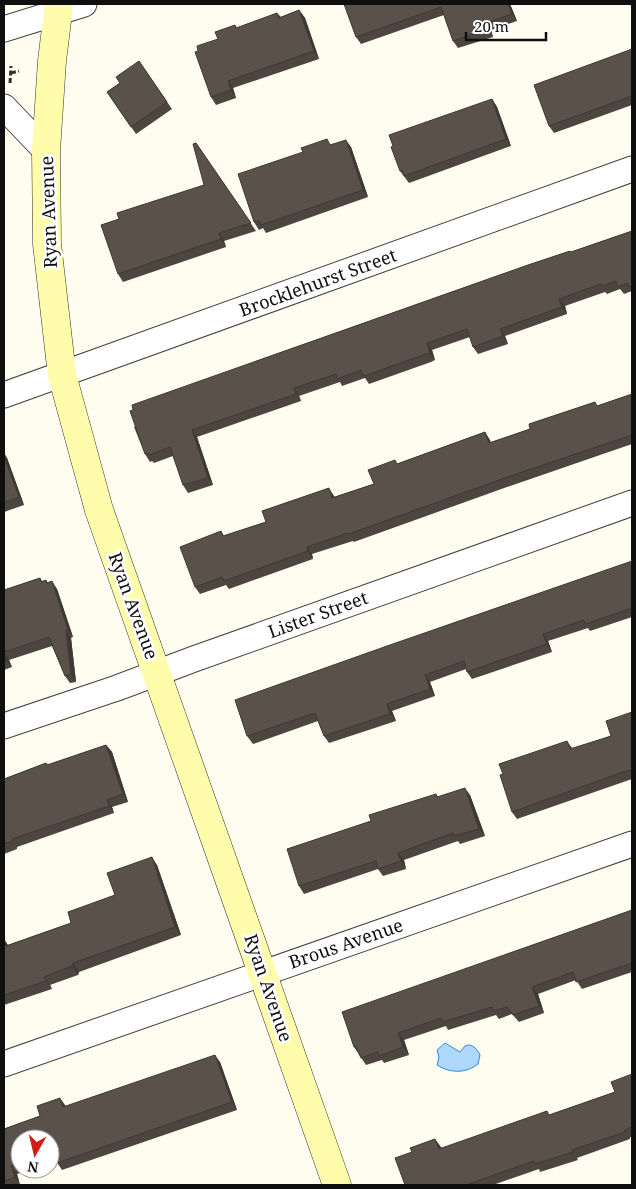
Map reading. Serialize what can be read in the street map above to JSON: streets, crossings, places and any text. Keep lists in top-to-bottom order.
{
  "streets": {
    "street": [
      "Ryan Avenue",
      "Brocklehurst Street",
      "Lister Street",
      "Brous Avenue"
    ]
  },
  "crossings": [
    ["Ryan Avenue", "Brocklehurst Street"],
    ["Ryan Avenue", "Lister Street"],
    ["Ryan Avenue", "Brous Avenue"]
  ],
  "scale_bar": "20 m",
  "north": "bottom"
}
